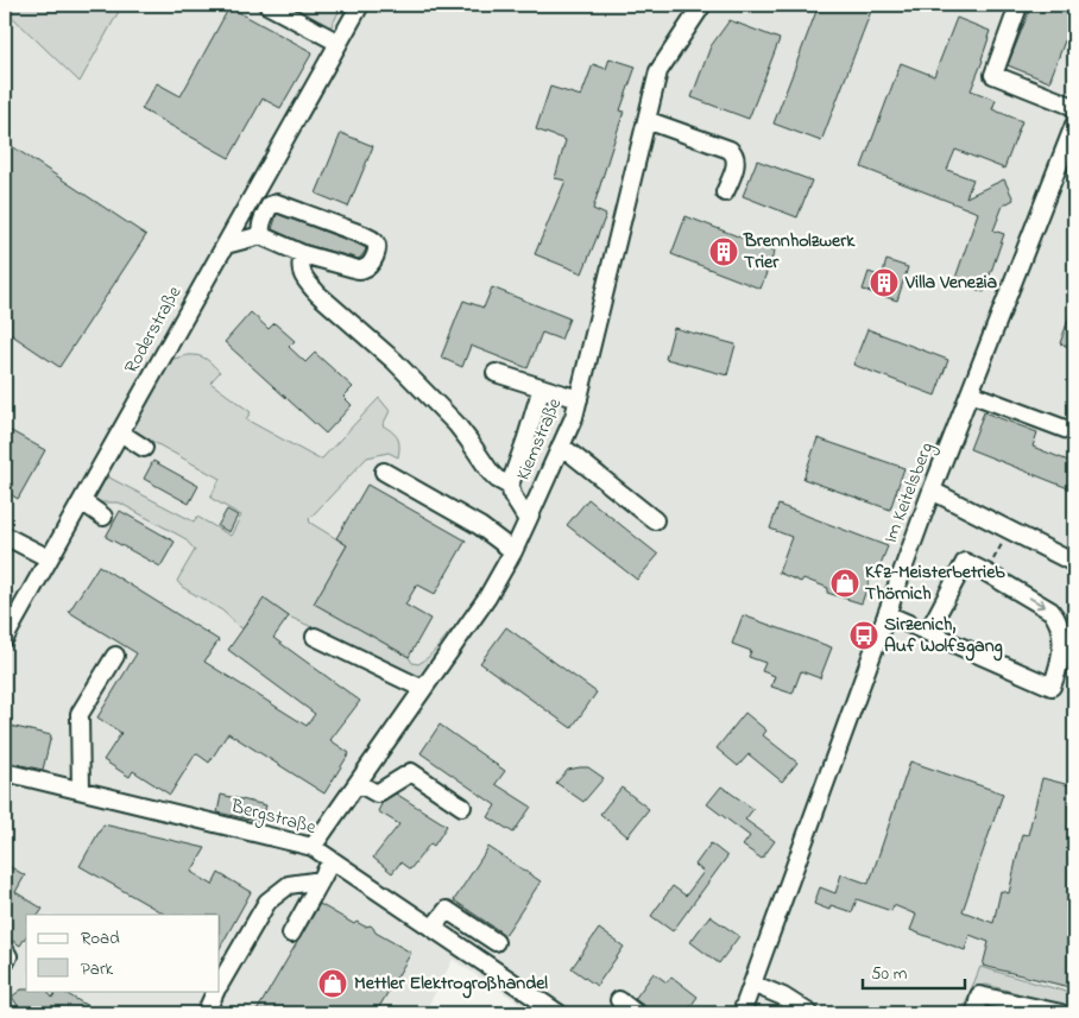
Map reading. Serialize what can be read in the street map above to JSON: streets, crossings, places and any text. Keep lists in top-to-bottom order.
{
  "streets": {
    "street": [
      "Roderstraße",
      "Kiemstraße",
      "Im Keitelsberg",
      "Bergstraße"
    ]
  },
  "crossings": [
    ["Kiemstraße", "Bergstraße"]
  ],
  "places": {
    "building": ["Brennholzwerk Trier", "Villa Venezia"],
    "shop": ["Kfz-Meisterbetrieb Thörnich", "Mettler Elektrogroßhandel"],
    "bus stop": ["Sirzenich, Auf Wolfsgang"]
  },
  "legend": ["Road", "Park"],
  "scale_bar": "50 m"
}
